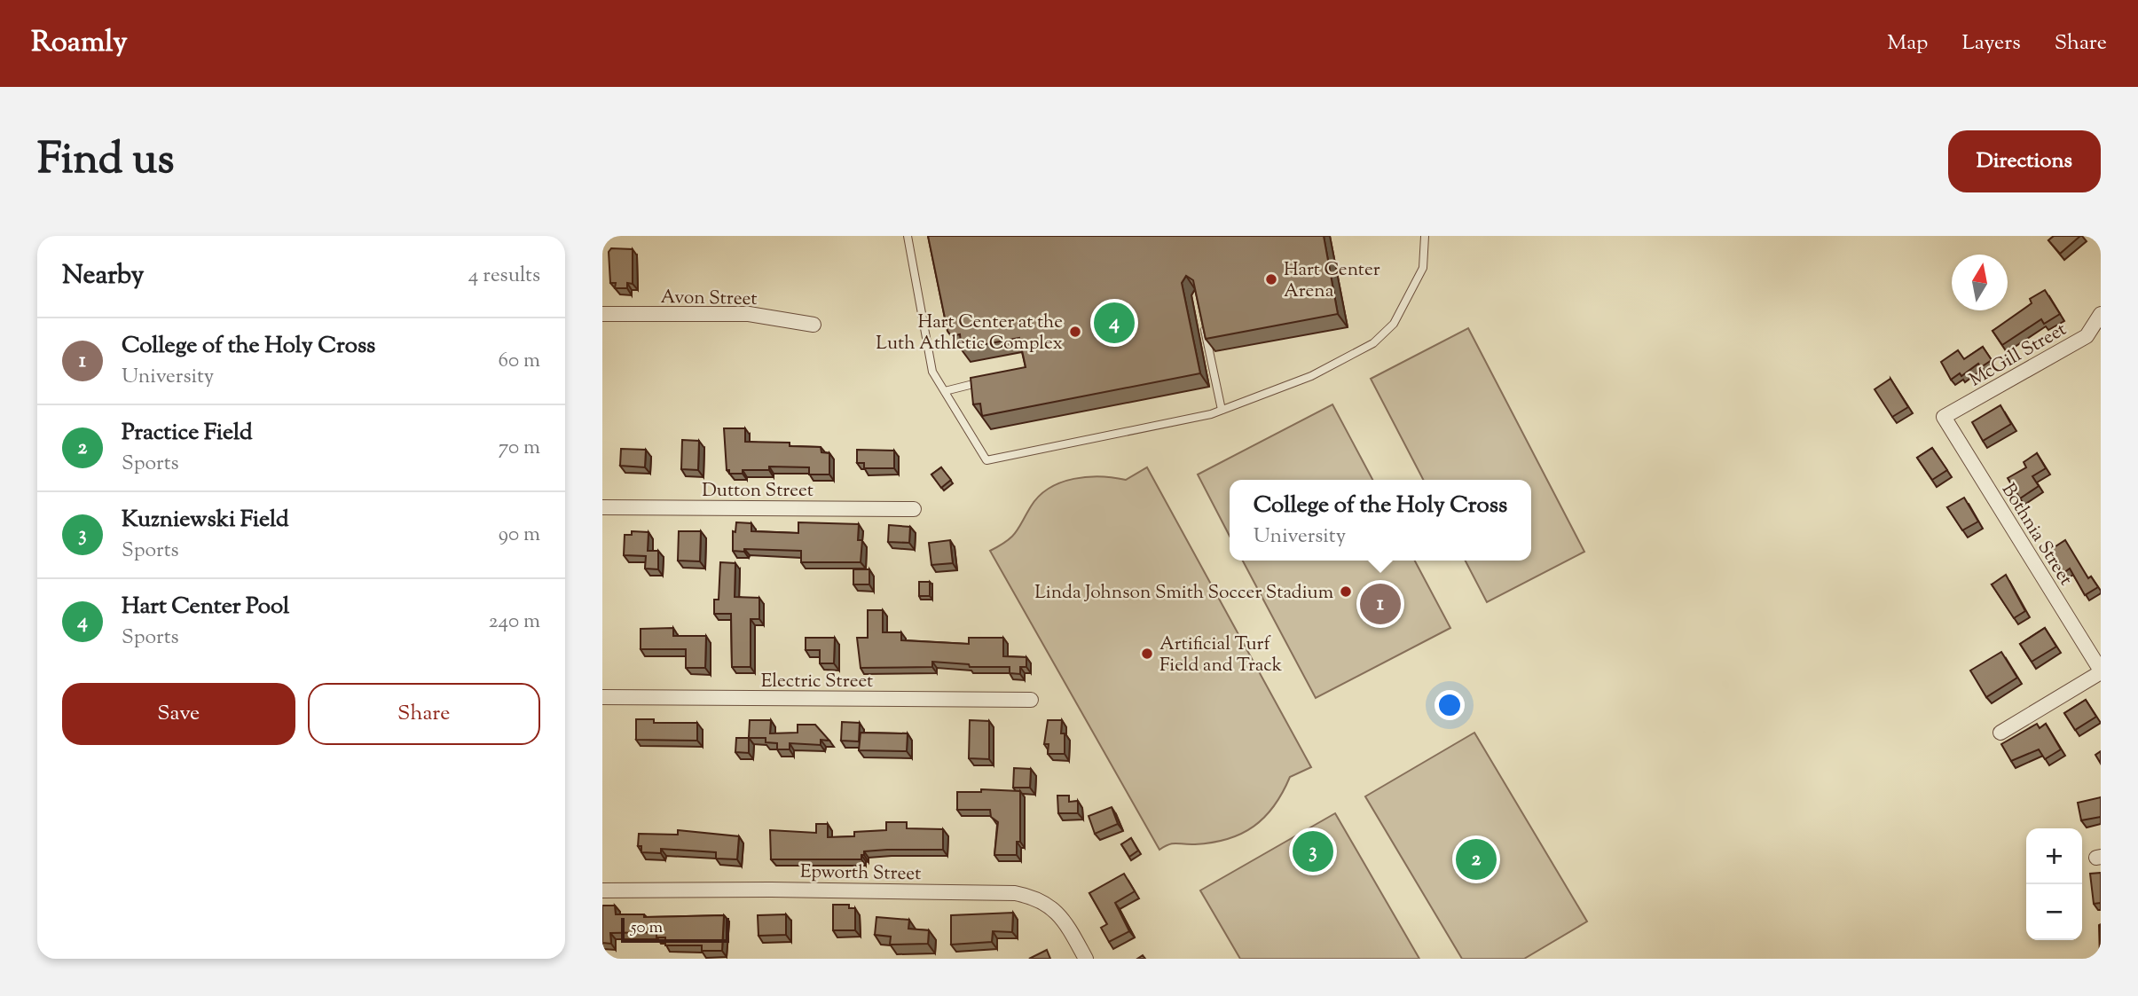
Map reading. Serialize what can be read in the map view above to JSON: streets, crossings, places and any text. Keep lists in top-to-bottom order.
{
  "streets": {
    "street": [
      "Avon Street",
      "McGill Street",
      "Dutton Street",
      "Bothnia Street",
      "Electric Street",
      "Epworth Street"
    ]
  },
  "crossings": [
    ["McGill Street", "Bothnia Street"]
  ],
  "places": [
    "Hart Center Arena",
    "Hart Center at the Luth Athletic Complex",
    "Linda Johnson Smith Soccer Stadium",
    "Artificial Turf Field and Track"
  ],
  "scale_bar": "50 m",
  "north": "top",
  "page": {
    "header": "Roamly",
    "nav": ["Map", "Layers", "Share"],
    "title": "Find us",
    "buttons": [
      "Directions",
      ["Save", "Share"]
    ],
    "heading": ["Nearby", "4 results"],
    "pins": [
      "4",
      "1",
      "3",
      "2"
    ],
    "list": [
      {
        "mark": "1",
        "name": "College of the Holy Cross",
        "note": "University",
        "value": "60 m"
      },
      {
        "mark": "2",
        "name": "Practice Field",
        "note": "Sports",
        "value": "70 m"
      },
      {
        "mark": "3",
        "name": "Kuzniewski Field",
        "note": "Sports",
        "value": "90 m"
      },
      {
        "mark": "4",
        "name": "Hart Center Pool",
        "note": "Sports",
        "value": "240 m"
      }
    ],
    "popup": ["College of the Holy Cross", "University"],
    "map_buttons": ["+", "−"],
    "scale": "50 m"
  }
}
